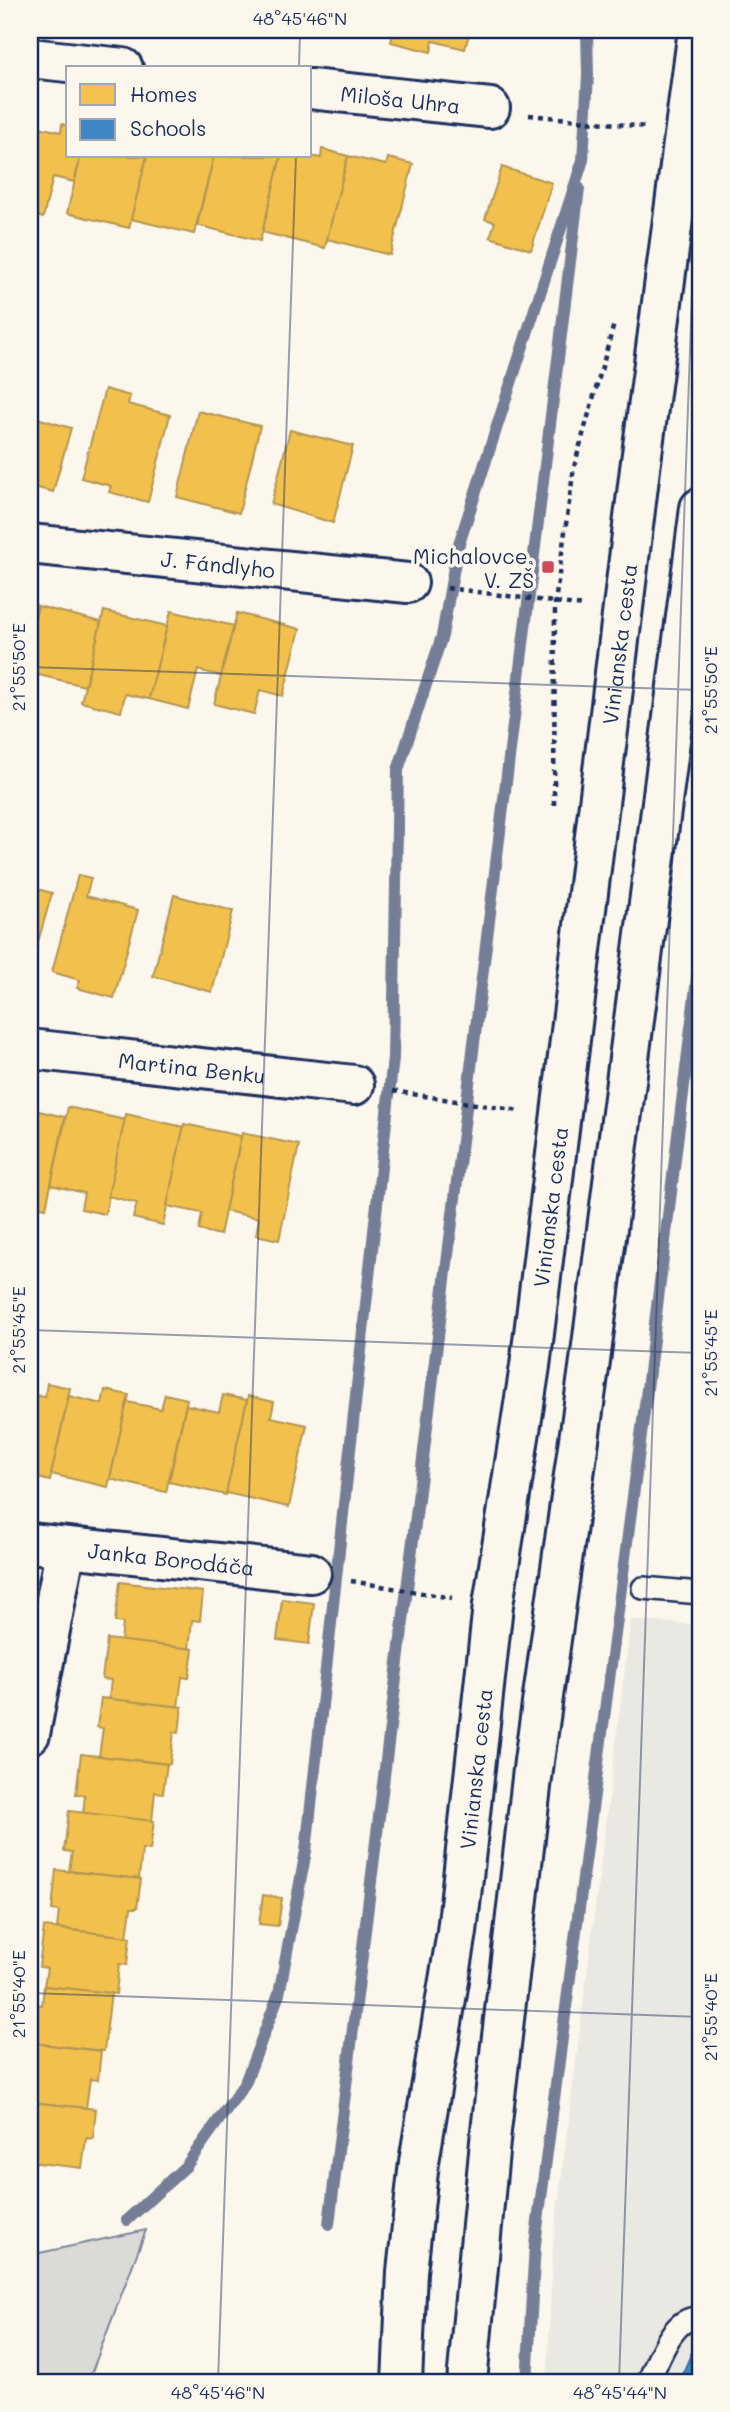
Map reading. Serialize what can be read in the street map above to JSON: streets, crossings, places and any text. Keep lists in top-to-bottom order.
{
  "streets": {
    "main road": [
      "Miloša Uhra",
      "J. Fándlyho",
      "Vinianska cesta",
      "Martina Benku",
      "Janka Borodáča"
    ]
  },
  "places": {
    "transit": ["Michalovce, V. ZŠ"]
  },
  "legend": ["Homes", "Schools"],
  "coordinates": [
    "48°45'46\"N",
    "21°55'50\"E",
    "21°55'45\"E",
    "21°55'40\"E",
    "48°45'44\"N"
  ]
}
